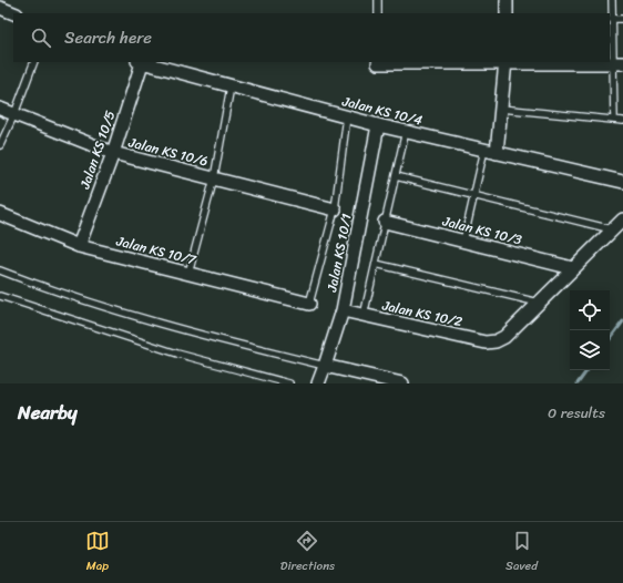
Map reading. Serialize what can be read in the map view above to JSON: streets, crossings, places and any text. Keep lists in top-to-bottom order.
{
  "streets": {
    "street": [
      "Jalan KS 10/4",
      "Jalan KS 10/5",
      "Jalan KS 10/6",
      "Jalan KS 10/3",
      "Jalan KS 10/7",
      "Jalan KS 10/1",
      "Jalan KS 10/2"
    ]
  },
  "crossings": [
    ["Jalan KS 10/4", "Jalan KS 10/5"],
    ["Jalan KS 10/4", "Jalan KS 10/1"],
    ["Jalan KS 10/5", "Jalan KS 10/6"],
    ["Jalan KS 10/5", "Jalan KS 10/7"],
    ["Jalan KS 10/1", "Jalan KS 10/2"]
  ],
  "page": {
    "search": "Search here",
    "heading": ["Nearby", "0 results"],
    "nav": ["Map", "Directions", "Saved"]
  }
}
